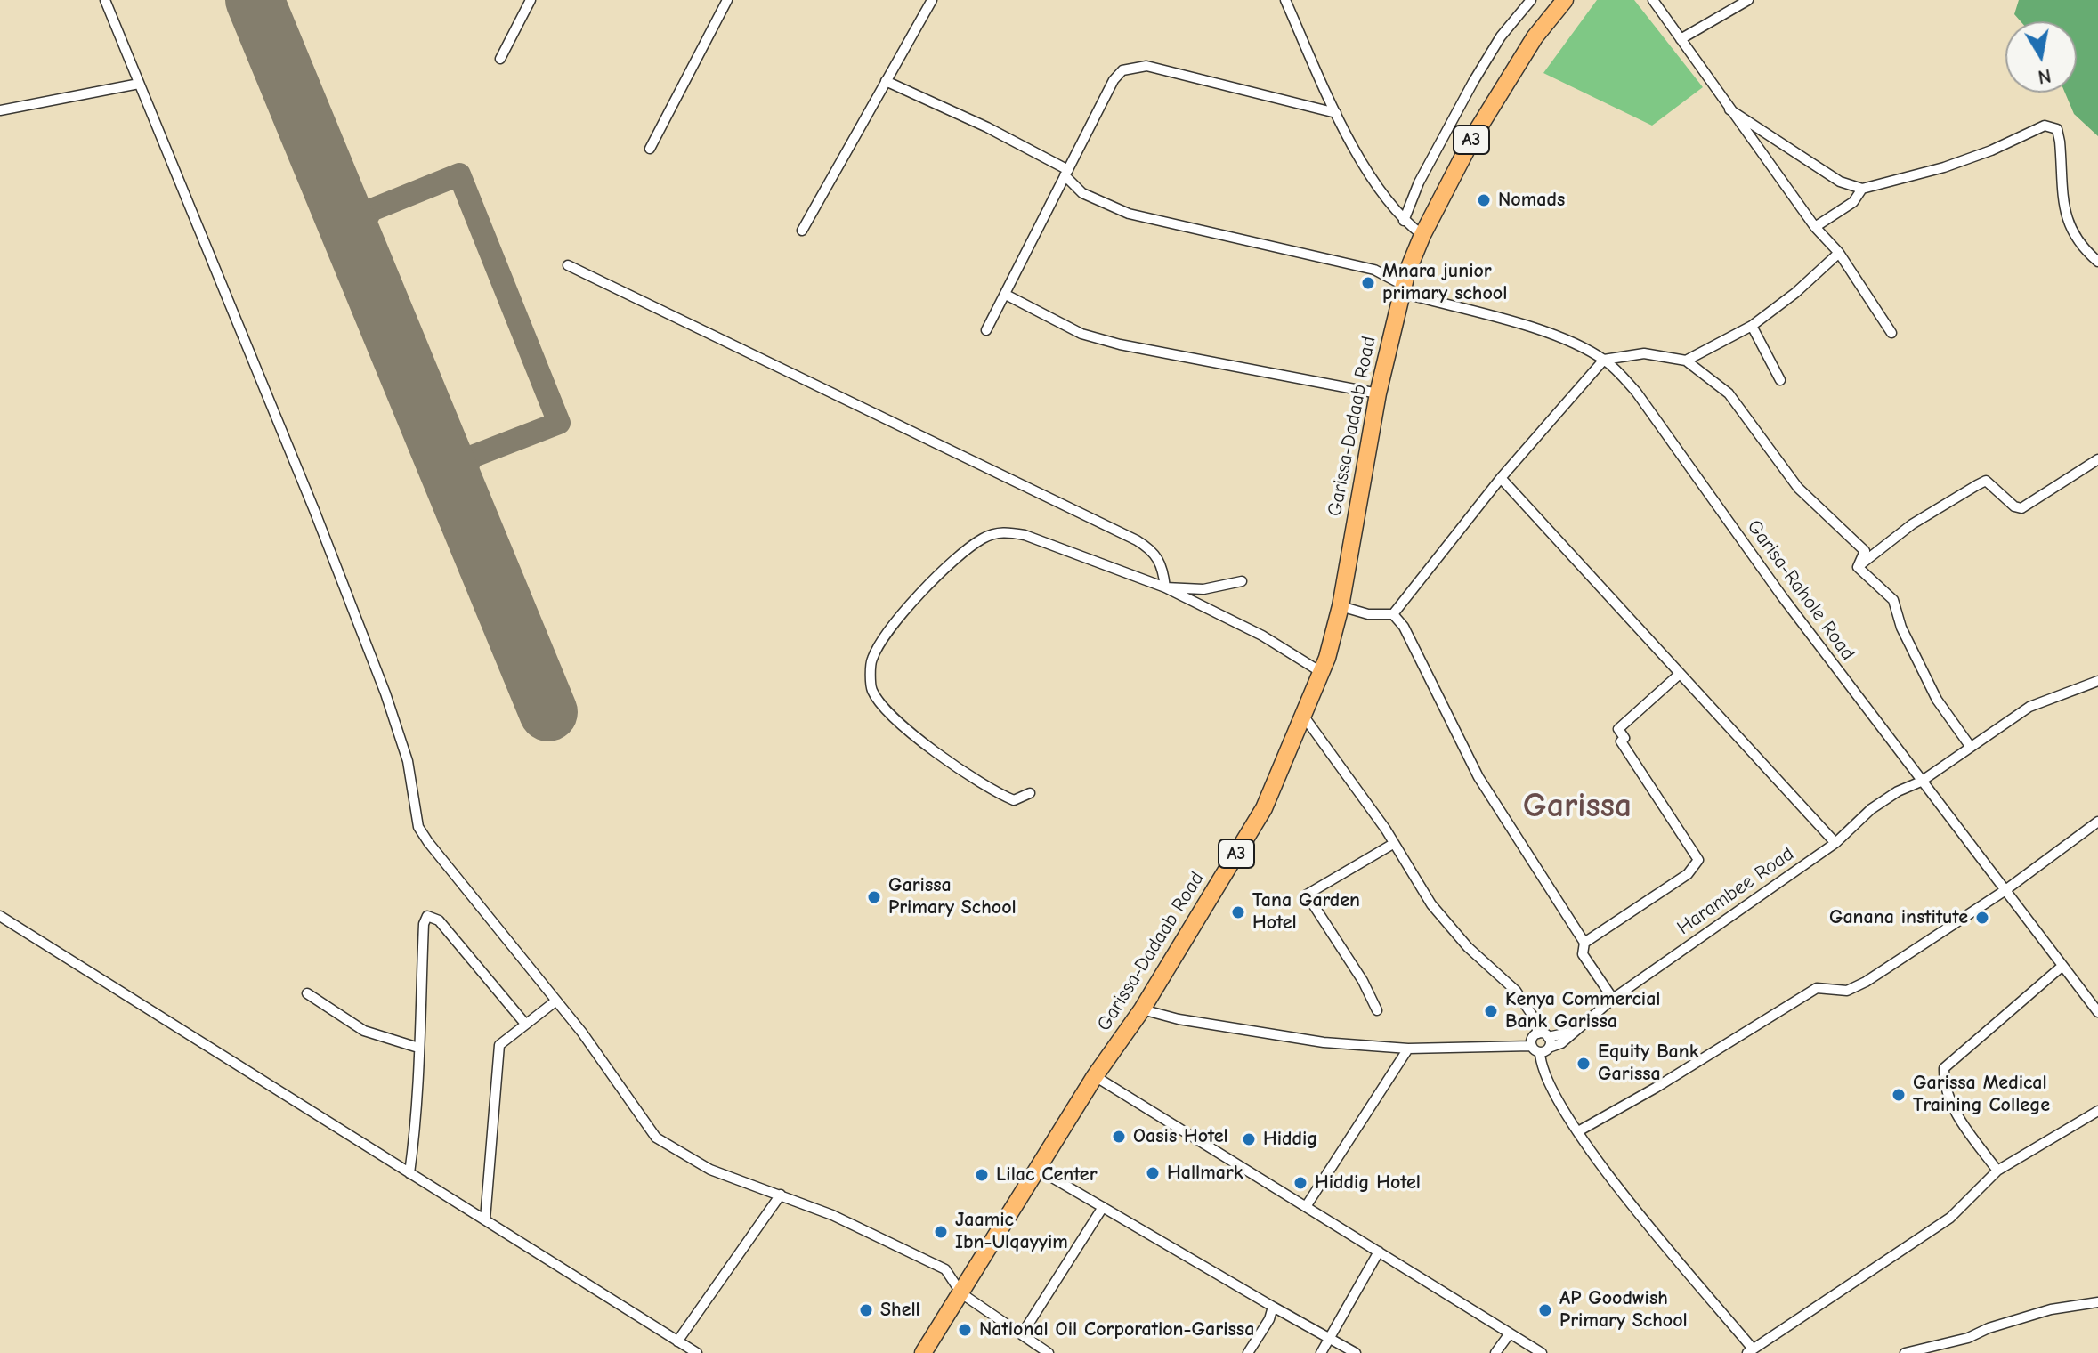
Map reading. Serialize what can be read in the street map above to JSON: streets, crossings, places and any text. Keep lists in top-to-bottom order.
{
  "streets": {
    "highway": ["A3", "Garissa-Dadaab Road"],
    "street": ["Garisa-Rahole Road", "Harambee Road"]
  },
  "crossings": [
    ["A3", "Garissa-Dadaab Road"],
    ["A3", "Garisa-Rahole Road"],
    ["Garissa-Dadaab Road", "Garisa-Rahole Road"],
    ["Garisa-Rahole Road", "Harambee Road"]
  ],
  "districts": ["Garissa"],
  "places": [
    "Nomads",
    "Mnara junior primary school",
    "Garissa Primary School",
    "Tana Garden Hotel",
    "Ganana institute",
    "Kenya Commercial Bank Garissa",
    "Equity Bank Garissa",
    "Garissa Medical Training College",
    "Oasis Hotel",
    "Hiddig",
    "Hallmark",
    "Lilac Center",
    "Hiddig Hotel",
    "Jaamic Ibn-Ulqayyim",
    "Shell",
    "AP Goodwish Primary School",
    "National Oil Corporation-Garissa"
  ],
  "north": "bottom"
}
